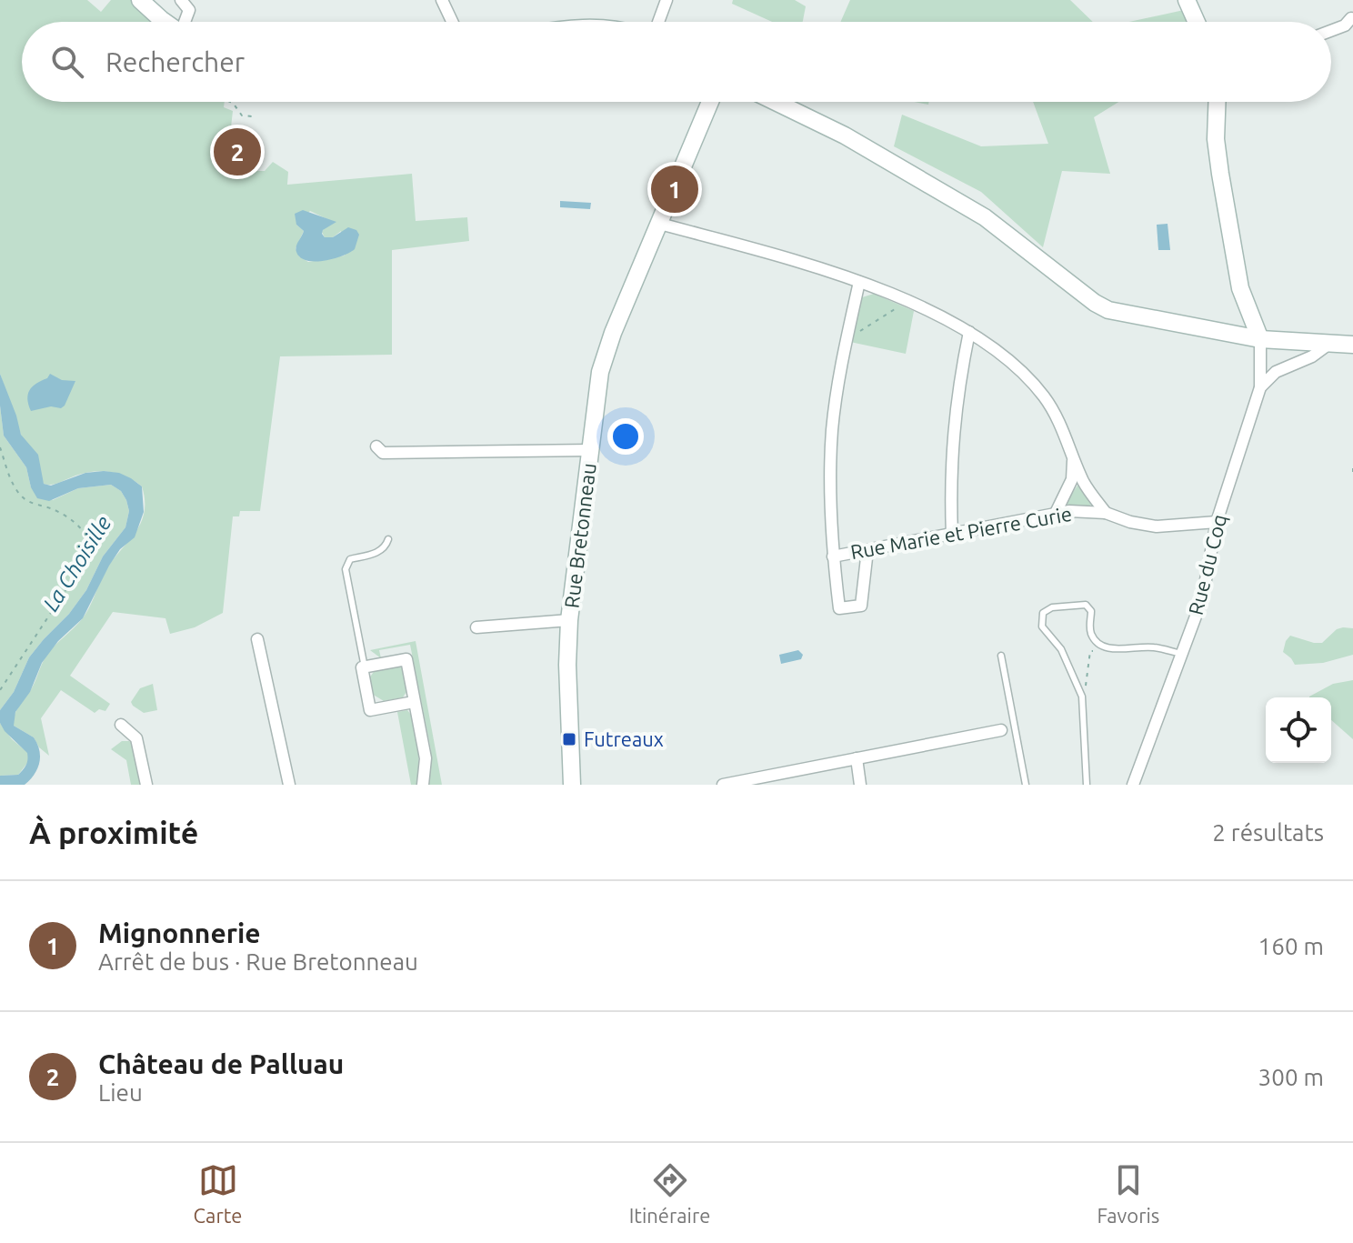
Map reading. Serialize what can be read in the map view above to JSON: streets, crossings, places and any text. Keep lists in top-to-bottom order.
{
  "streets": {
    "street": ["Rue Marie et Pierre Curie", "Rue Bretonneau", "Rue du Coq"]
  },
  "crossings": [
    ["Rue Marie et Pierre Curie", "Rue du Coq"]
  ],
  "water": ["La Choisille"],
  "places": {
    "transit": ["Futreaux"]
  },
  "page": {
    "search": "Rechercher",
    "pins": ["2", "1"],
    "heading": ["À proximité", "2 résultats"],
    "list": [
      {
        "mark": "1",
        "name": "Mignonnerie",
        "note": "Arrêt de bus · Rue Bretonneau",
        "value": "160 m"
      },
      {
        "mark": "2",
        "name": "Château de Palluau",
        "note": "Lieu",
        "value": "300 m"
      }
    ],
    "nav": ["Carte", "Itinéraire", "Favoris"]
  }
}
